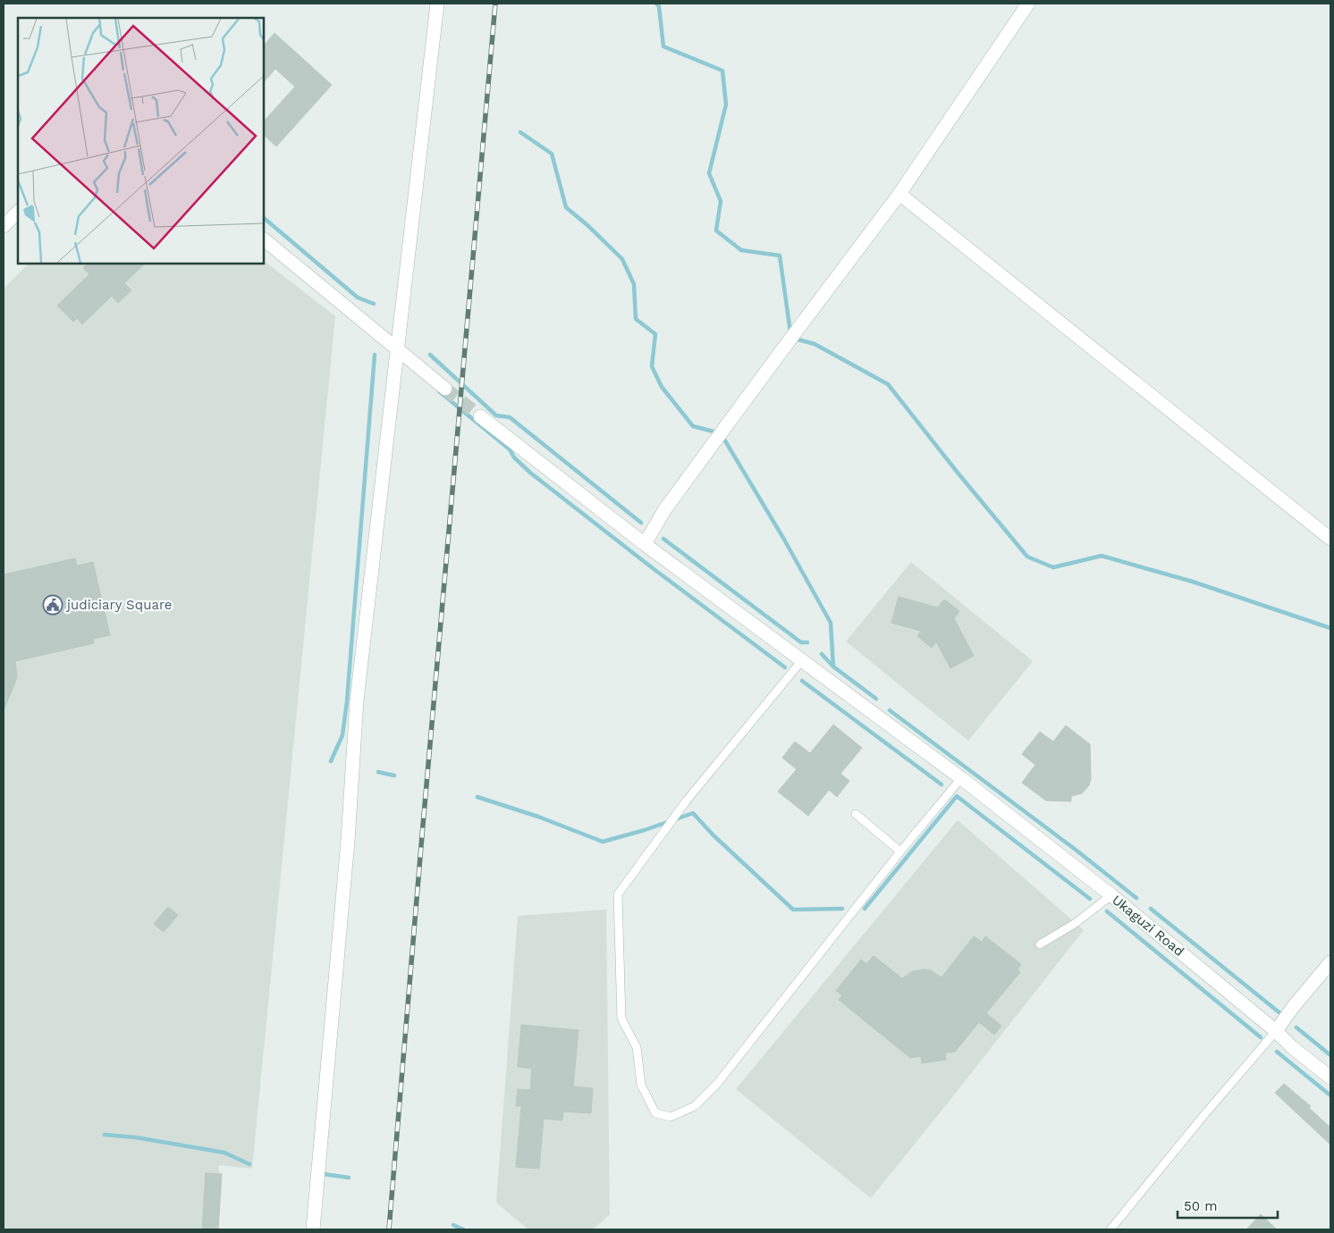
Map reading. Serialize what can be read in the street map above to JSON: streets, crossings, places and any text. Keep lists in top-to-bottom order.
{
  "streets": {
    "street": ["Ukaguzi Road"]
  },
  "places": {
    "public building": ["judiciary Square"]
  },
  "scale_bar": "50 m"
}
